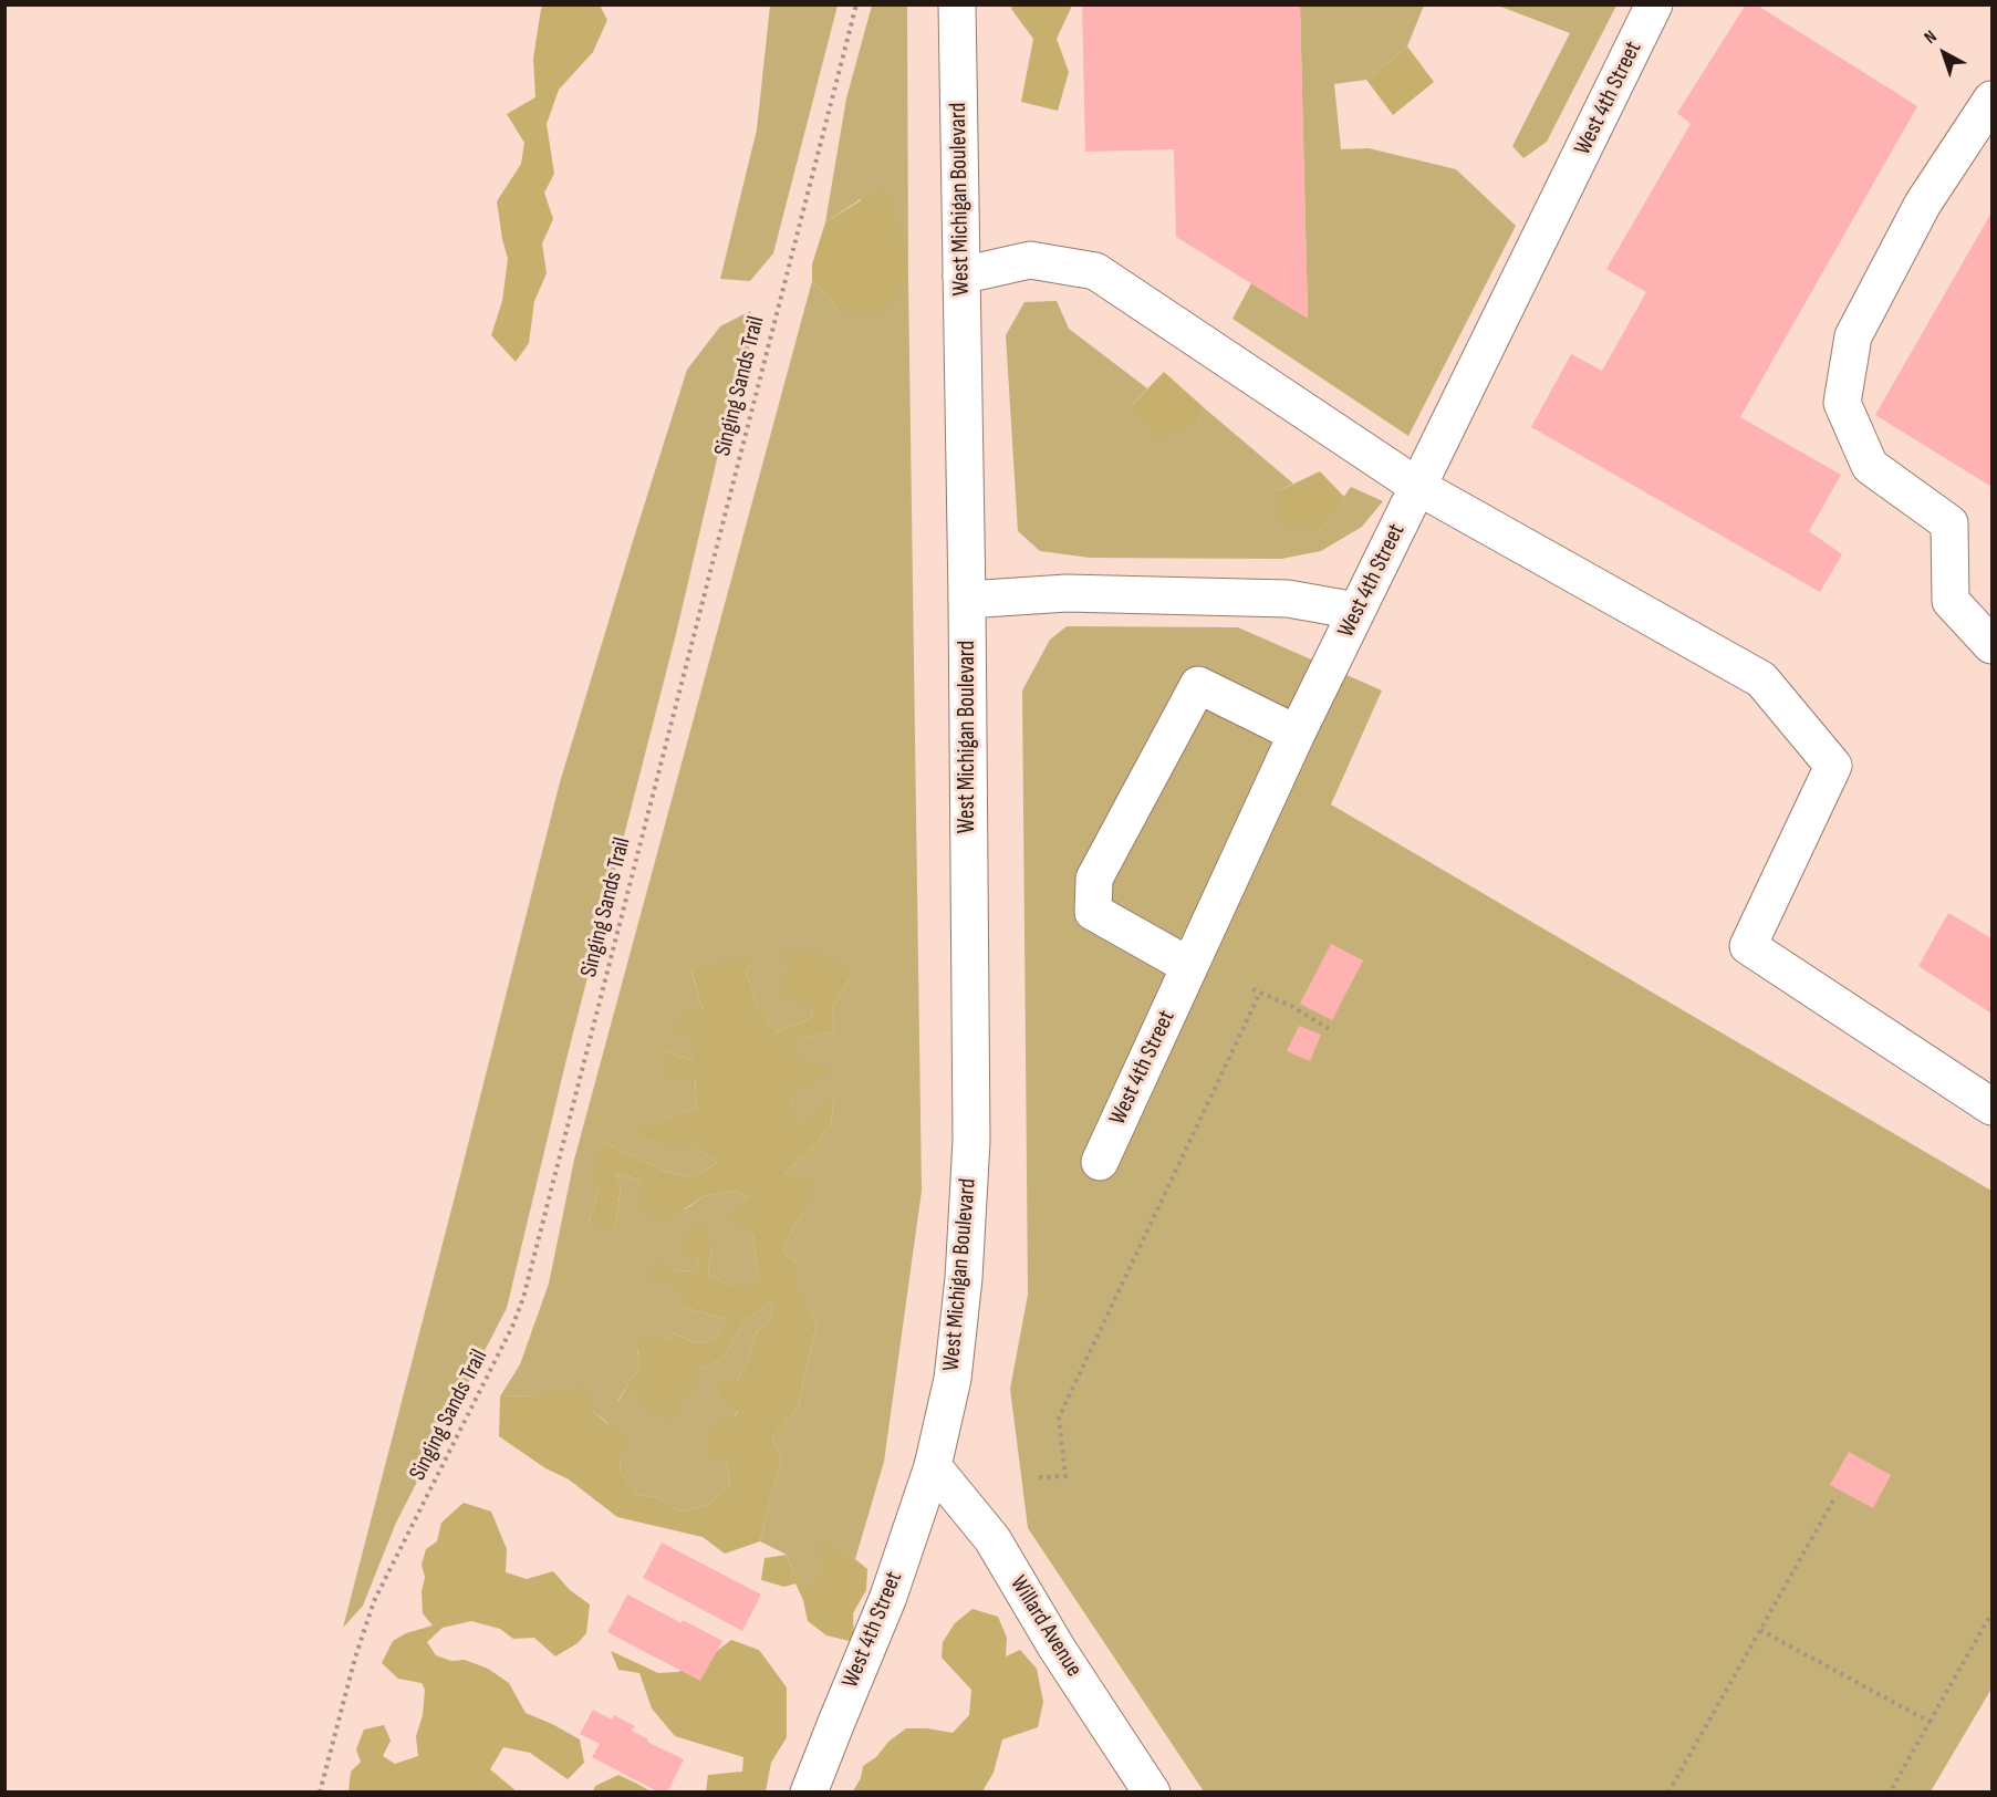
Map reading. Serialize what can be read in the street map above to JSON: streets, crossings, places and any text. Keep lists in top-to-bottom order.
{
  "streets": {
    "main road": ["West 4th Street", "West Michigan Boulevard", "Willard Avenue"],
    "path": ["Singing Sands Trail"]
  },
  "crossings": [
    ["West 4th Street", "West Michigan Boulevard"],
    ["West 4th Street", "Willard Avenue"],
    ["West Michigan Boulevard", "Willard Avenue"]
  ],
  "north": "top left"
}
